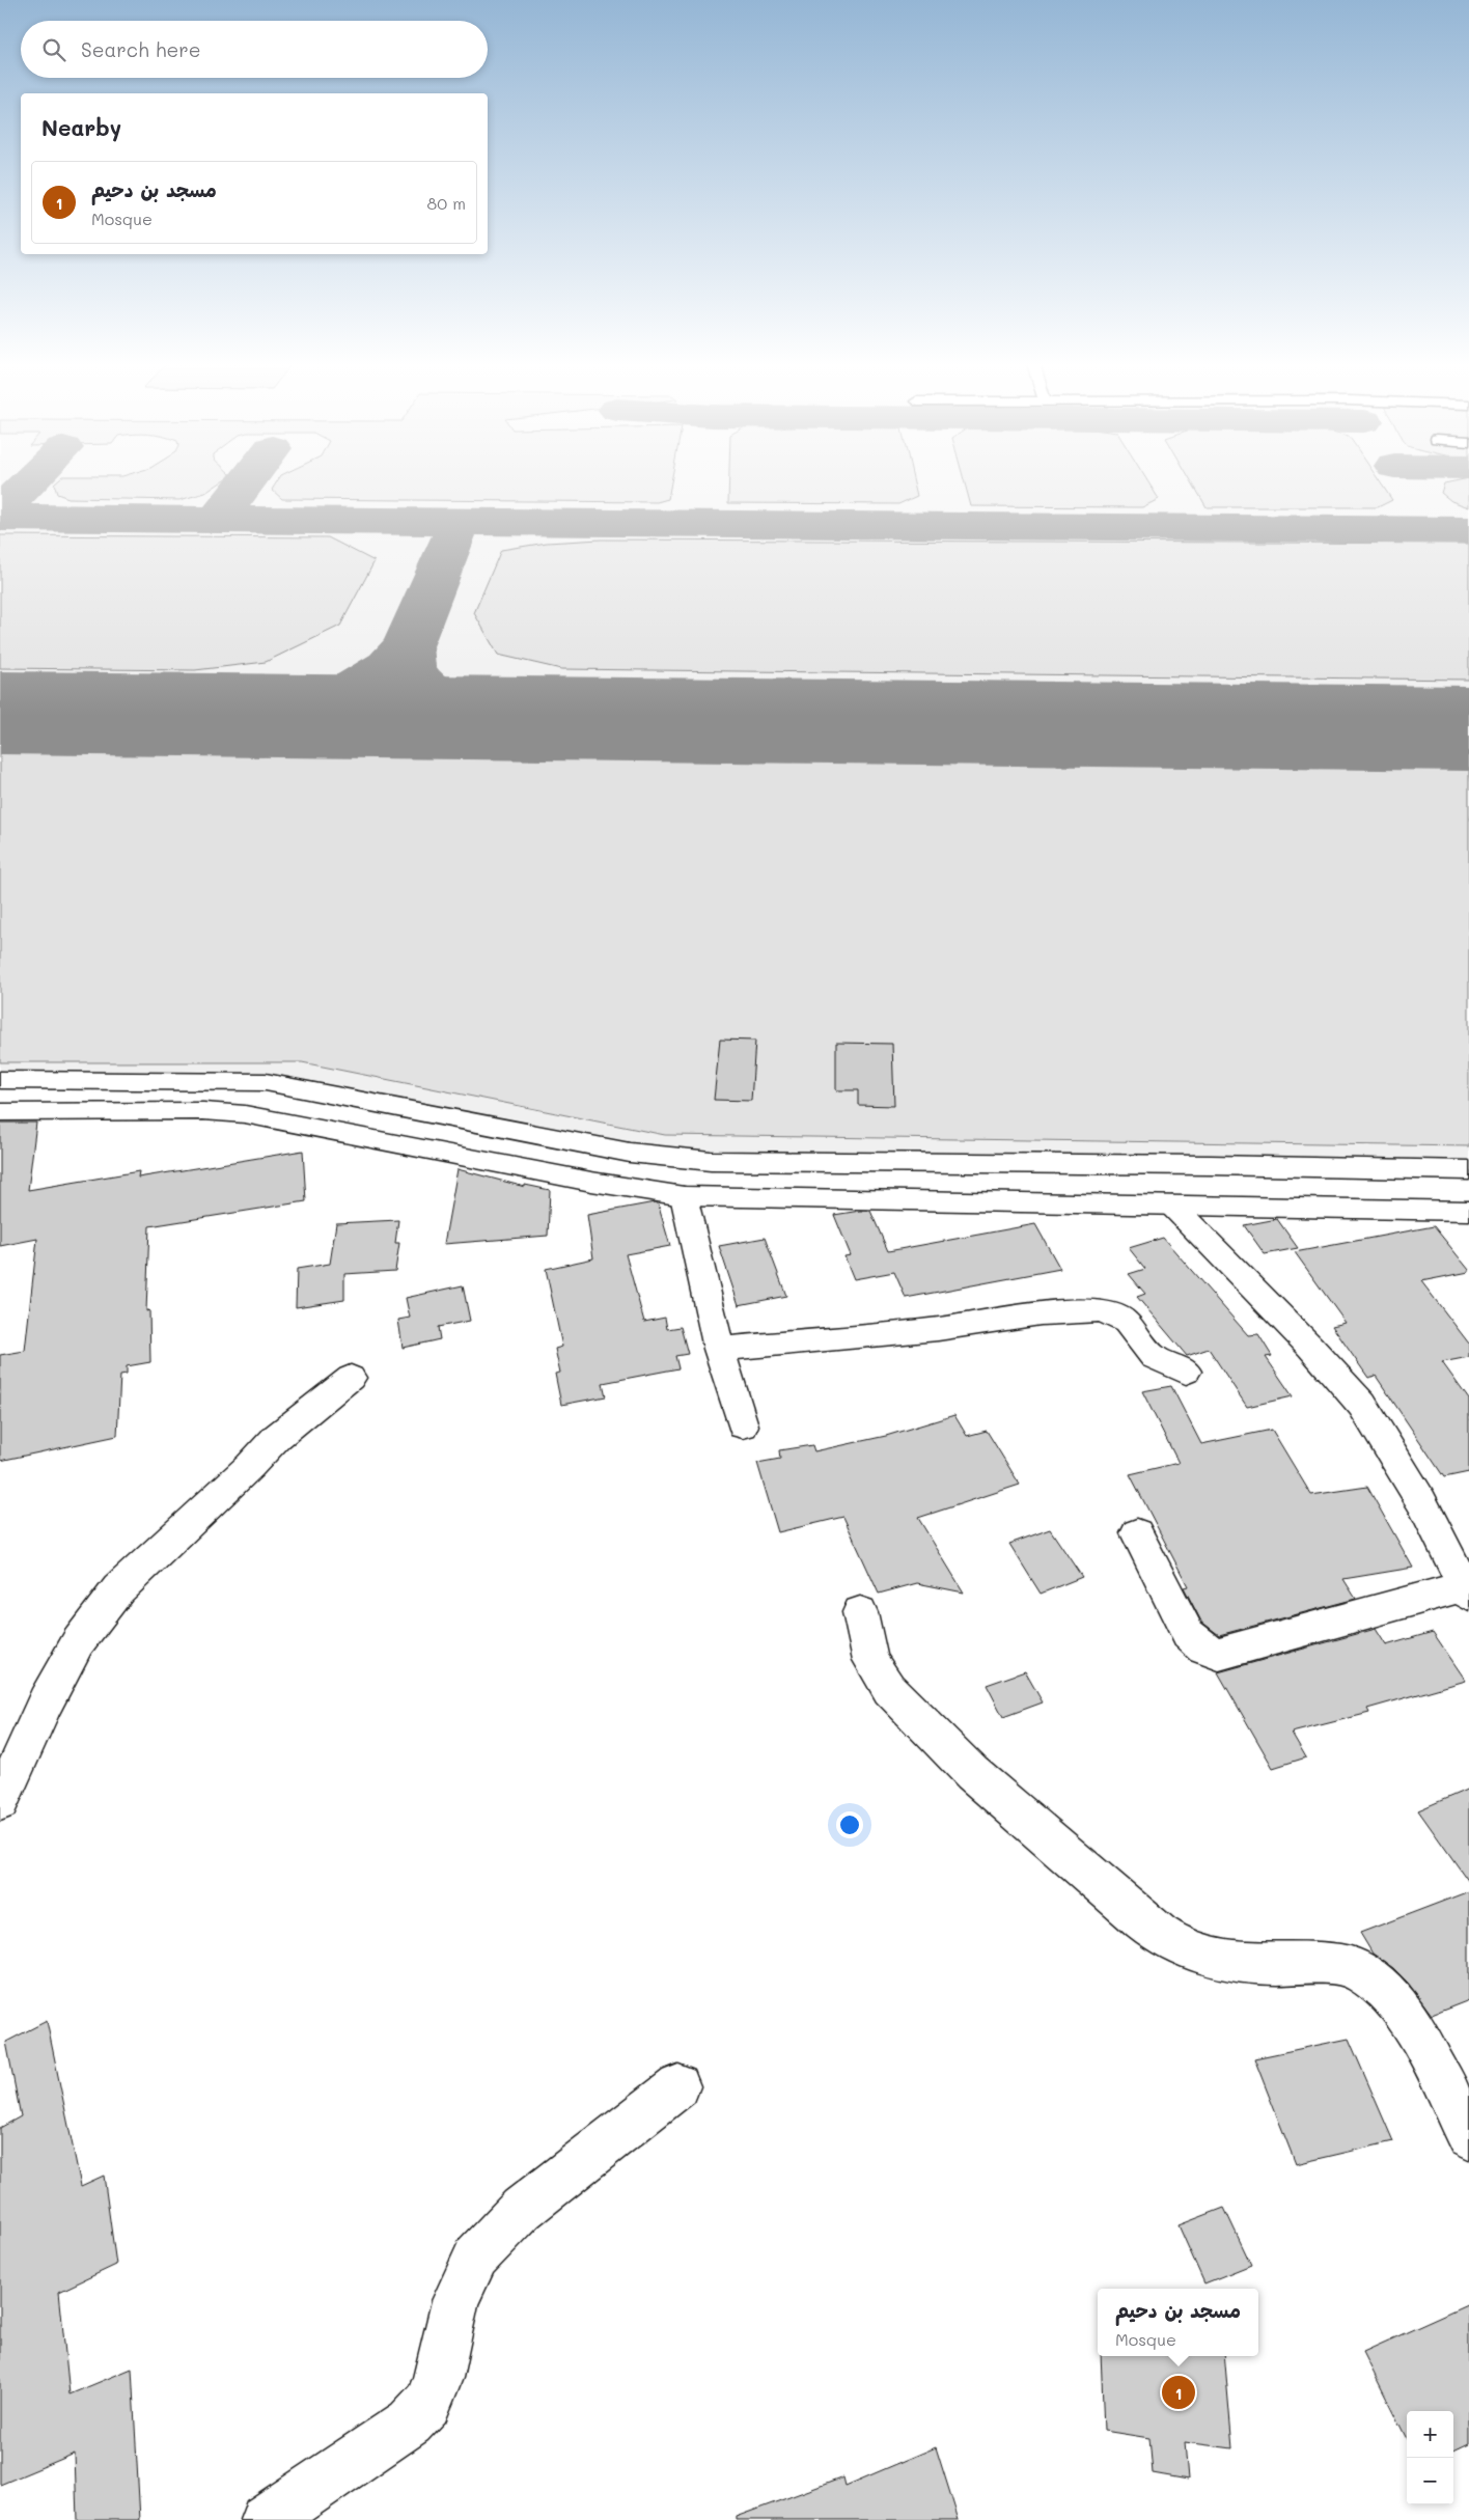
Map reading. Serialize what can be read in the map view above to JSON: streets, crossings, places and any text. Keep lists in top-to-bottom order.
{
  "page": {
    "search": "Search here",
    "heading": "Nearby",
    "list": [
      {
        "mark": "1",
        "name": "مسجد بن دحيم",
        "note": "Mosque",
        "value": "80 m"
      }
    ],
    "popup": ["مسجد بن دحيم", "Mosque"],
    "pins": "1",
    "map_buttons": ["+", "−"]
  }
}
